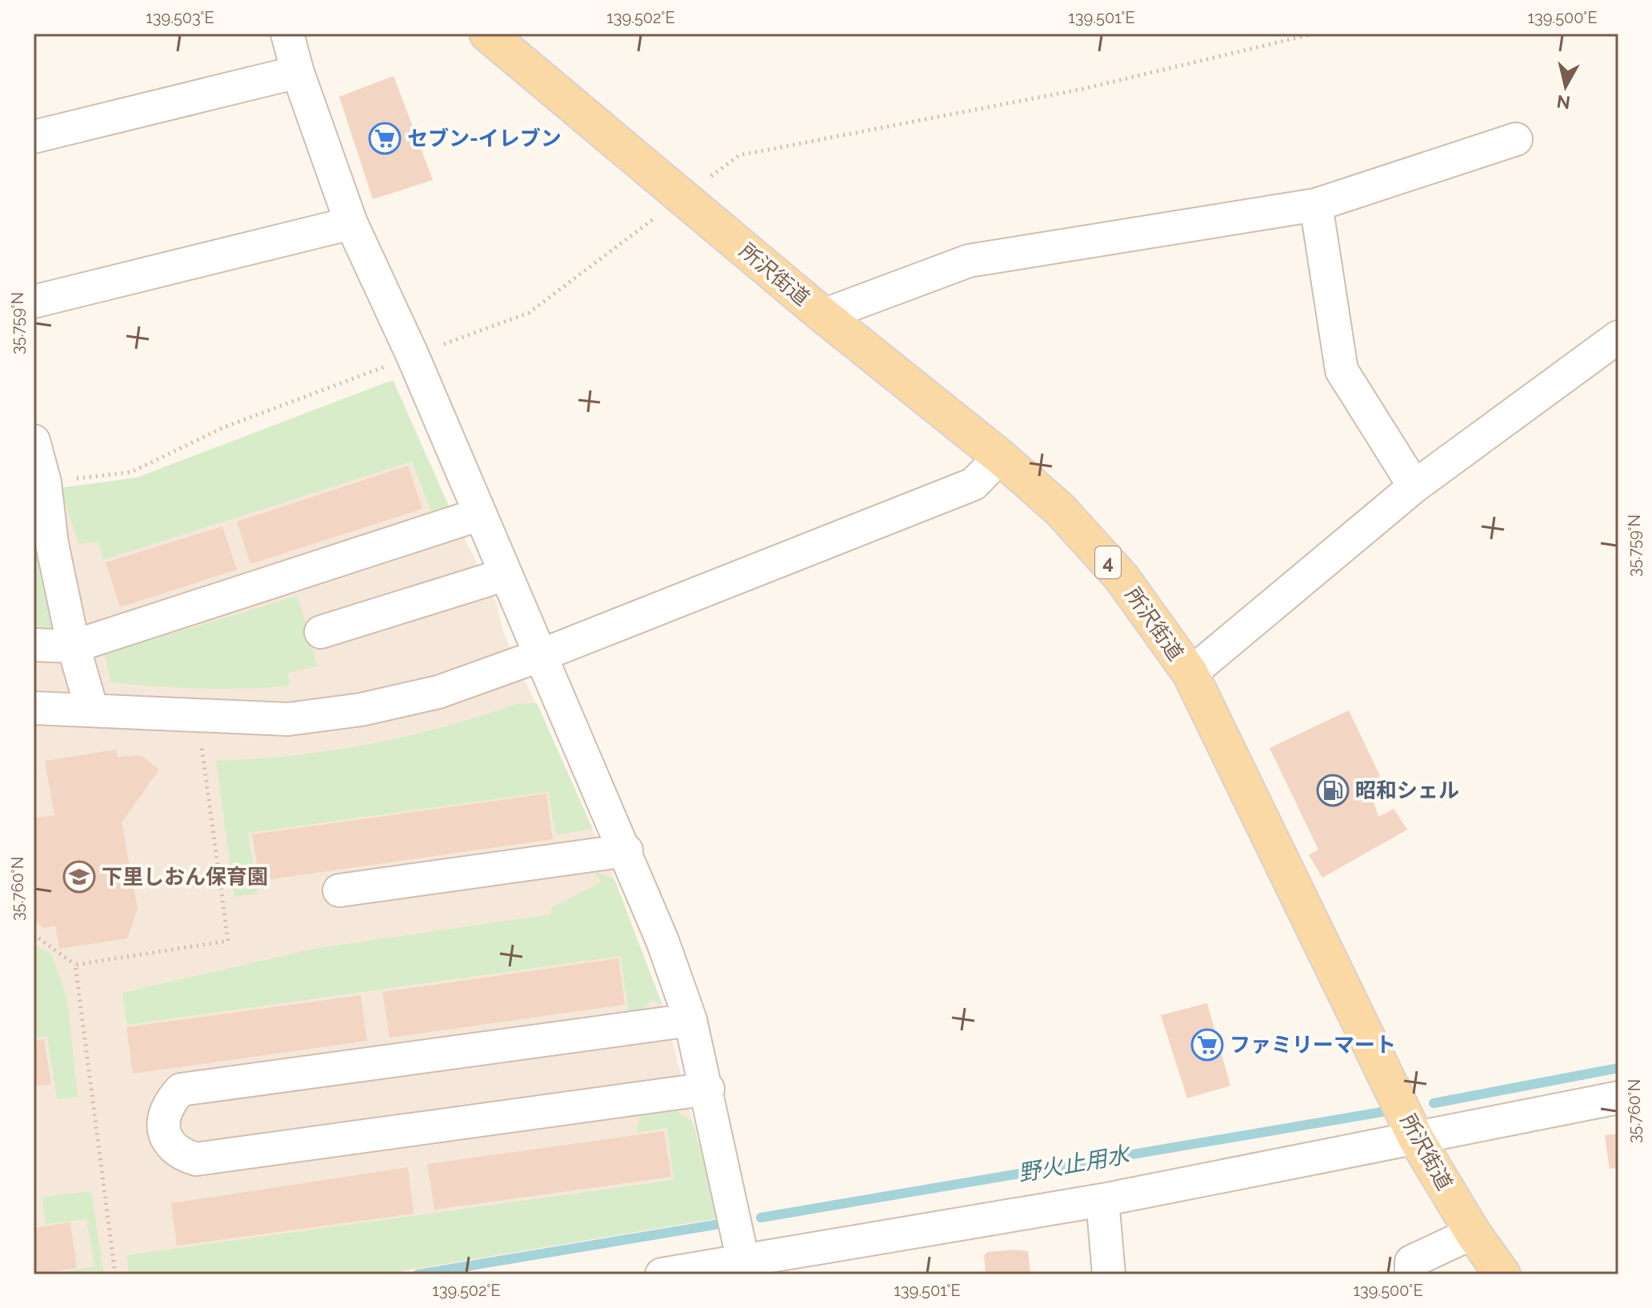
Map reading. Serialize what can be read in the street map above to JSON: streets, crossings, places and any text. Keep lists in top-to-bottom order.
{
  "streets": {
    "main road": ["所沢街道", "4"]
  },
  "water": ["野火止用水"],
  "places": {
    "supermarket": ["セブン-イレブン", "ファミリーマート"],
    "fuel station": ["昭和シェル"],
    "school or university": ["下里しおん保育園"]
  },
  "north": "bottom",
  "coordinates": [
    "139.503°E",
    "139.502°E",
    "139.501°E",
    "139.500°E",
    "35.759°N",
    "35.760°N"
  ]
}
